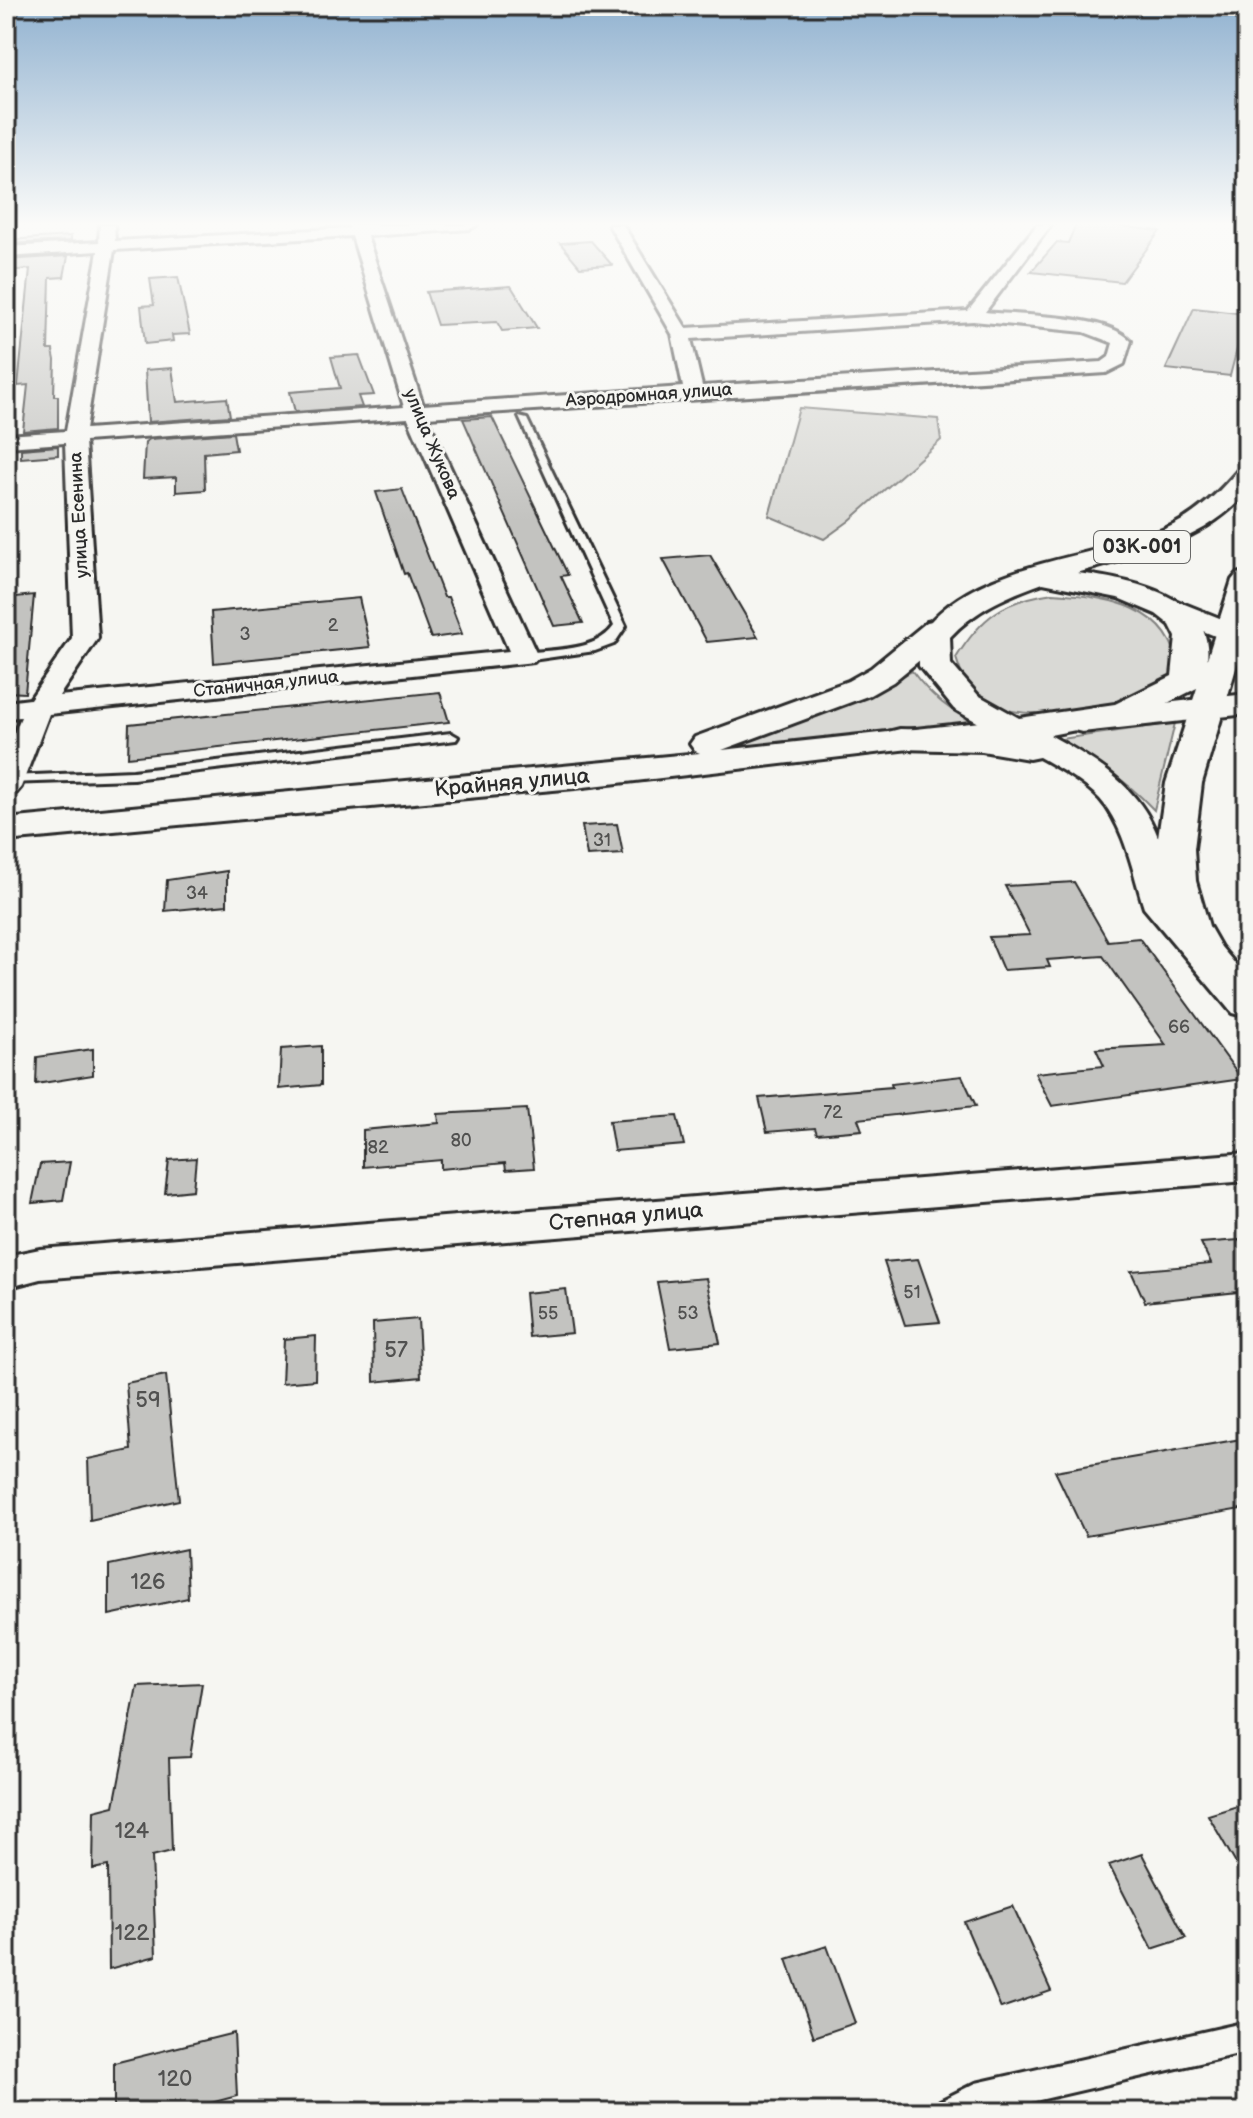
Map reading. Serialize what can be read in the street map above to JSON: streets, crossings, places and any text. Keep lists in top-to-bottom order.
{
  "streets": {
    "main road": ["03К-001", "Крайняя улица"],
    "street": [
      "Аэродромная улица",
      "улица Жукова",
      "улица Есенина",
      "Станичная улица",
      "Степная улица"
    ]
  },
  "crossings": [
    ["Аэродромная улица", "улица Жукова"],
    ["Аэродромная улица", "улица Есенина"],
    ["улица Жукова", "Станичная улица"],
    ["улица Есенина", "Станичная улица"],
    ["03К-001", "Крайняя улица"]
  ],
  "house_numbers": [
    "2",
    "3",
    "31",
    "34",
    "66",
    "72",
    "80",
    "82",
    "51",
    "55",
    "53",
    "57",
    "59",
    "126",
    "124",
    "122",
    "120"
  ]
}
